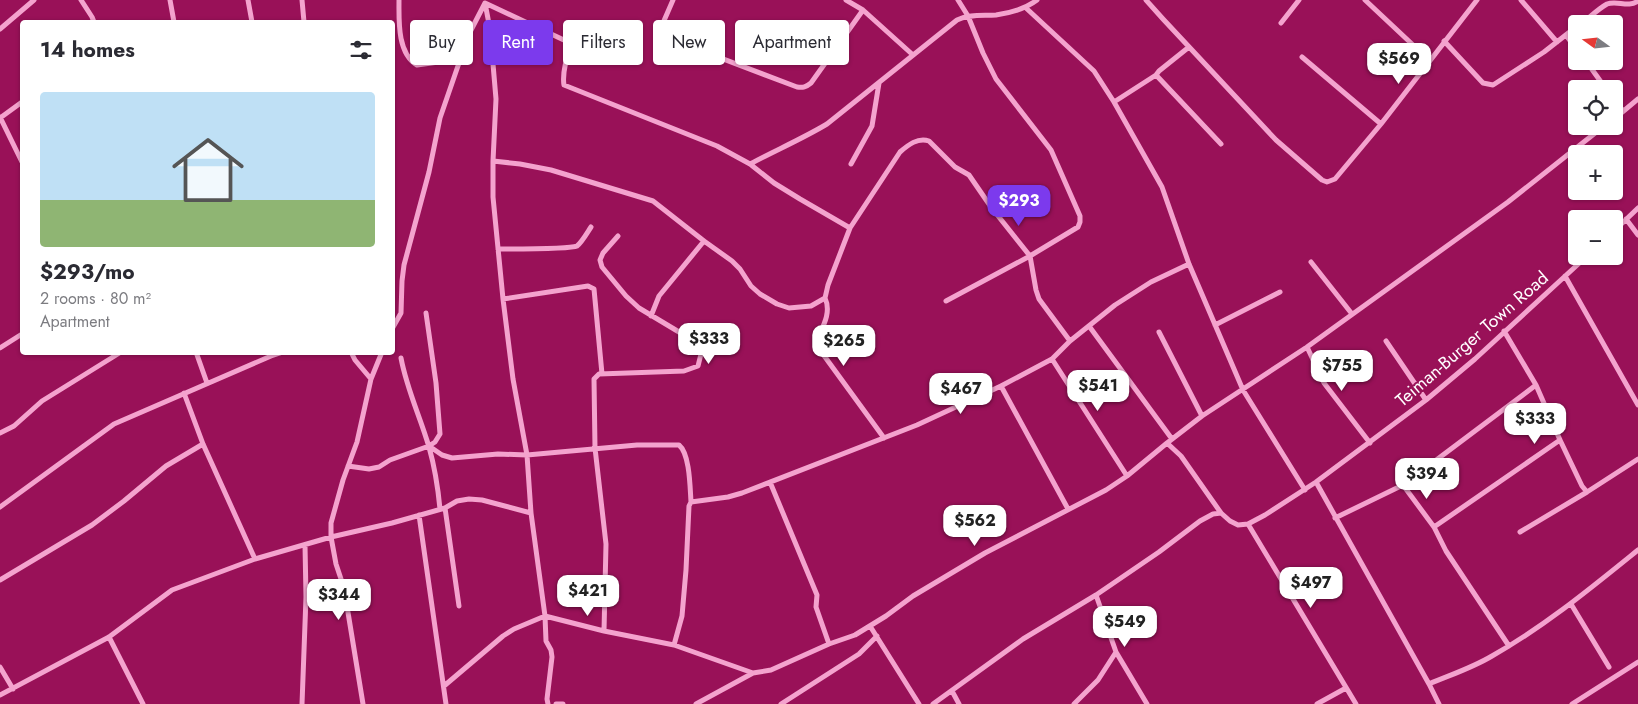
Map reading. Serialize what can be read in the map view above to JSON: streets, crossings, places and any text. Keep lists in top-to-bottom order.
{
  "streets": {
    "street": ["Teiman-Burger Town Road"]
  },
  "north": "left",
  "page": {
    "map_buttons": ["+", "−"],
    "chip": [
      "Buy",
      "Rent",
      "Filters",
      "New",
      "Apartment"
    ],
    "heading": "14 homes",
    "price": [
      "$569",
      "$293",
      "$333",
      "$265",
      "$755",
      "$541",
      "$467",
      "$333",
      "$394",
      "$562",
      "$497",
      "$421",
      "$344",
      "$549"
    ],
    "list": [
      {
        "name": "$293/mo",
        "note": "2 rooms · 80 m² · Apartment"
      }
    ]
  }
}
